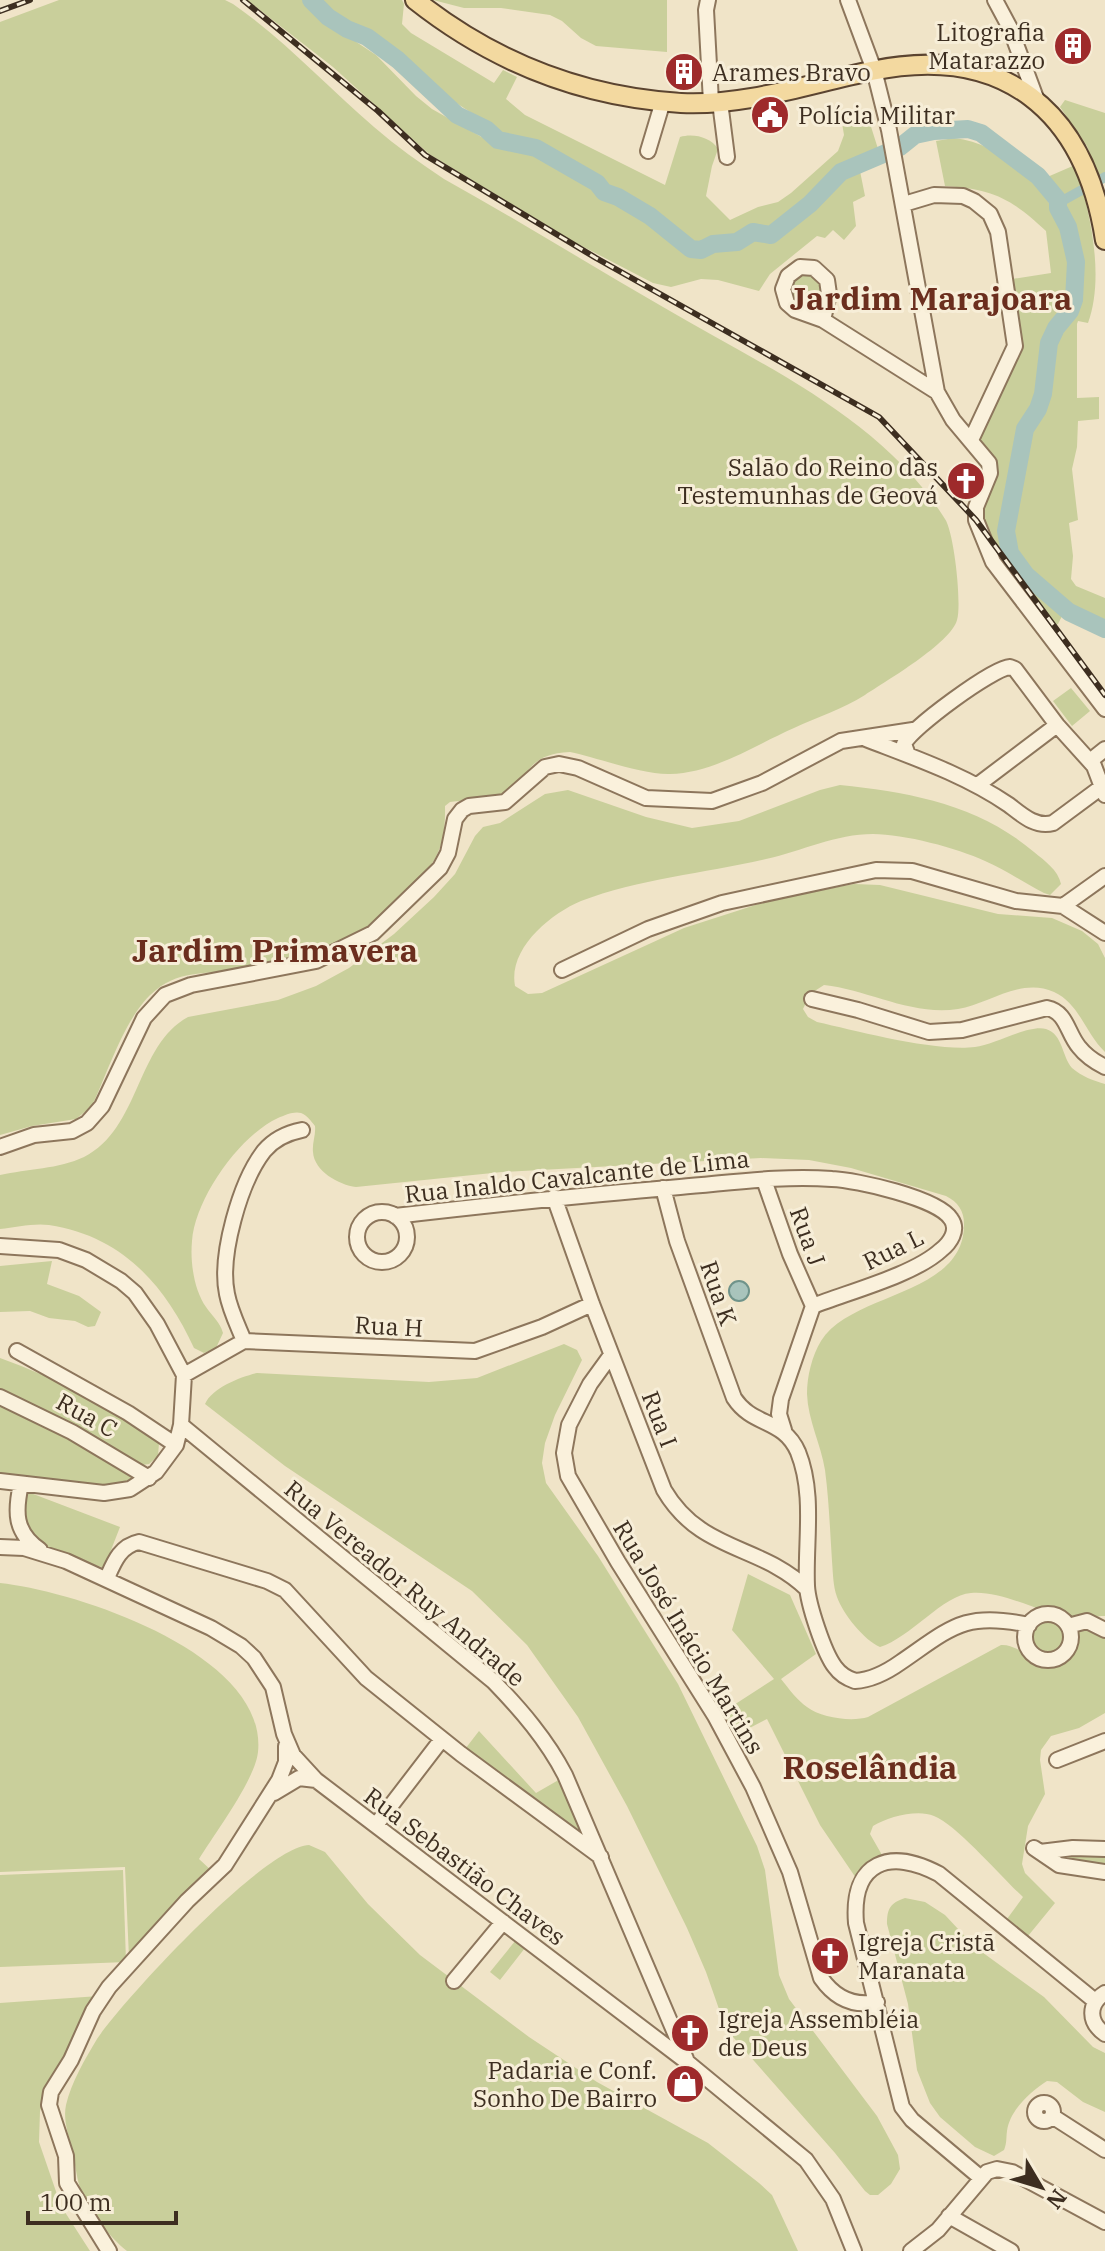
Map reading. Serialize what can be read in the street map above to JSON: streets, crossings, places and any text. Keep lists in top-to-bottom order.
{
  "streets": {
    "street": [
      "Rua Inaldo Cavalcante de Lima",
      "Rua J",
      "Rua L",
      "Rua K",
      "Rua H",
      "Rua C",
      "Rua I",
      "Rua Vereador Ruy Andrade",
      "Rua José Inácio Martins",
      "Rua Sebastião Chaves"
    ]
  },
  "crossings": [
    ["Rua Inaldo Cavalcante de Lima", "Rua J"],
    ["Rua Inaldo Cavalcante de Lima", "Rua L"],
    ["Rua Inaldo Cavalcante de Lima", "Rua K"],
    ["Rua Inaldo Cavalcante de Lima", "Rua I"],
    ["Rua J", "Rua L"],
    ["Rua H", "Rua I"],
    ["Rua I", "Rua José Inácio Martins"],
    ["Rua Vereador Ruy Andrade", "Rua Sebastião Chaves"]
  ],
  "districts": ["Jardim Marajoara", "Jardim Primavera", "Roselândia"],
  "places": {
    "building": ["Litografia Matarazzo", "Arames Bravo"],
    "public building": ["Polícia Militar"],
    "church": ["Salão do Reino das Testemunhas de Geová", "Igreja Cristã Maranata", "Igreja Assembléia de Deus"],
    "shop": ["Padaria e Conf. Sonho De Bairro"]
  },
  "scale_bar": "100 m",
  "north": "bottom right"
}
